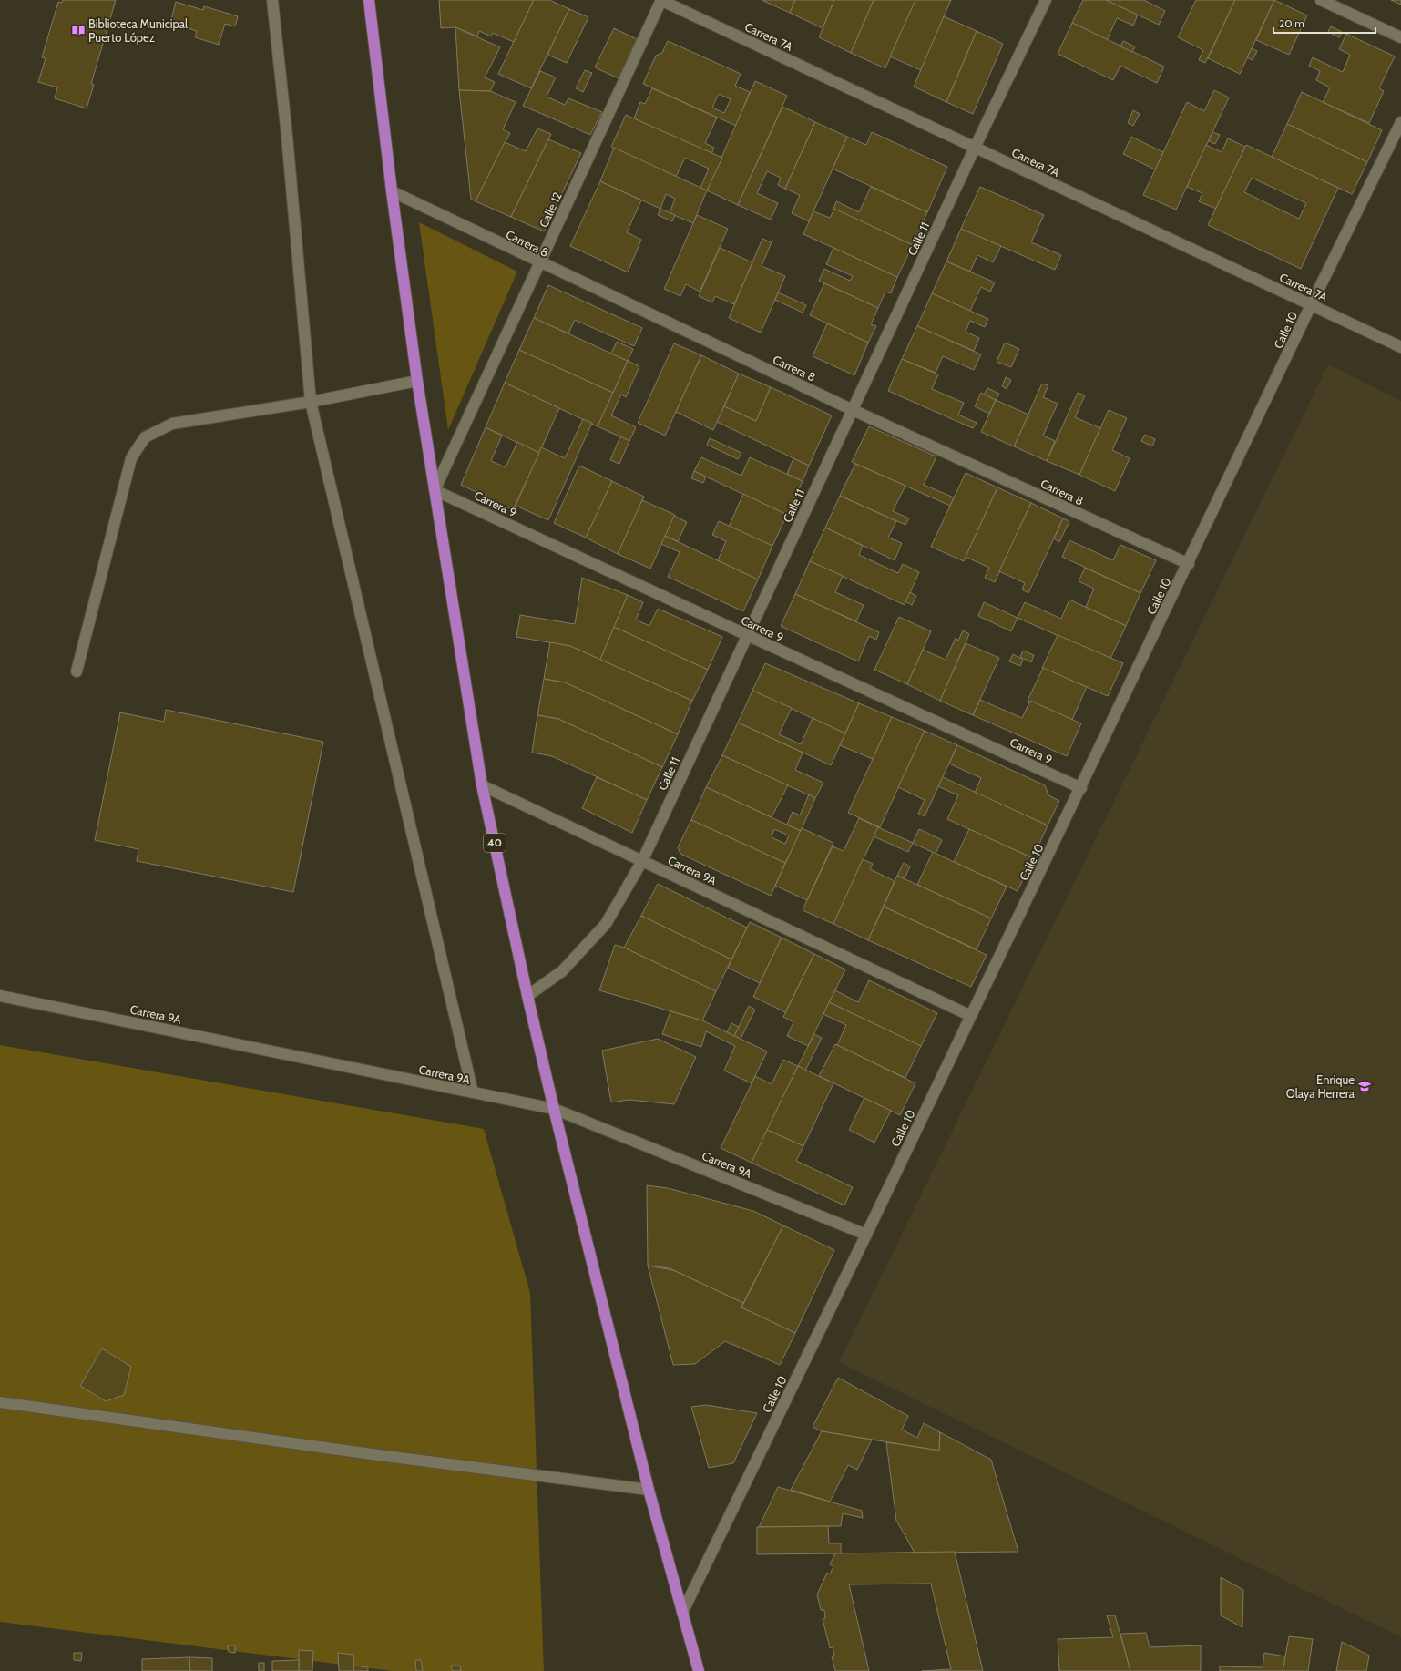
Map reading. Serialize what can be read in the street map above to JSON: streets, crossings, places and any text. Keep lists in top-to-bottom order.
{
  "streets": {
    "highway": ["40"],
    "street": [
      "Carrera 7A",
      "Calle 12",
      "Calle 11",
      "Carrera 8",
      "Calle 10",
      "Carrera 9",
      "Carrera 9A"
    ]
  },
  "crossings": [
    ["Carrera 7A", "Calle 12"],
    ["Carrera 7A", "Calle 11"],
    ["Carrera 7A", "Calle 10"],
    ["Calle 12", "Carrera 8"],
    ["Calle 12", "Carrera 9"],
    ["Calle 12", "40"],
    ["Calle 11", "Carrera 8"],
    ["Calle 11", "Carrera 9"],
    ["Calle 11", "40"],
    ["Calle 11", "Carrera 9A"],
    ["Carrera 8", "Calle 10"],
    ["Carrera 8", "40"],
    ["Calle 10", "Carrera 9"],
    ["Calle 10", "40"],
    ["Calle 10", "Carrera 9A"],
    ["Carrera 9", "40"],
    ["40", "Carrera 9A"]
  ],
  "places": {
    "library": ["Biblioteca Municipal Puerto López"],
    "school or university": ["Enrique Olaya Herrera"]
  },
  "scale_bar": "20 m"
}
